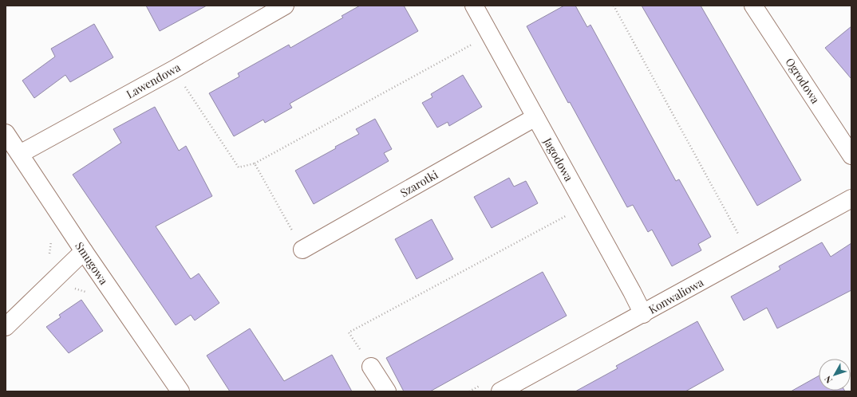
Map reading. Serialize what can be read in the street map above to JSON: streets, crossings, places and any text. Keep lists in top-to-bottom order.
{
  "streets": {
    "street": [
      "Lawendowa",
      "Ogrodowa",
      "Jagodowa",
      "Szarotki",
      "Smugowa",
      "Konwaliowa"
    ]
  },
  "crossings": [
    ["Lawendowa", "Smugowa"],
    ["Jagodowa", "Szarotki"],
    ["Jagodowa", "Konwaliowa"]
  ],
  "north": "bottom left"
}
